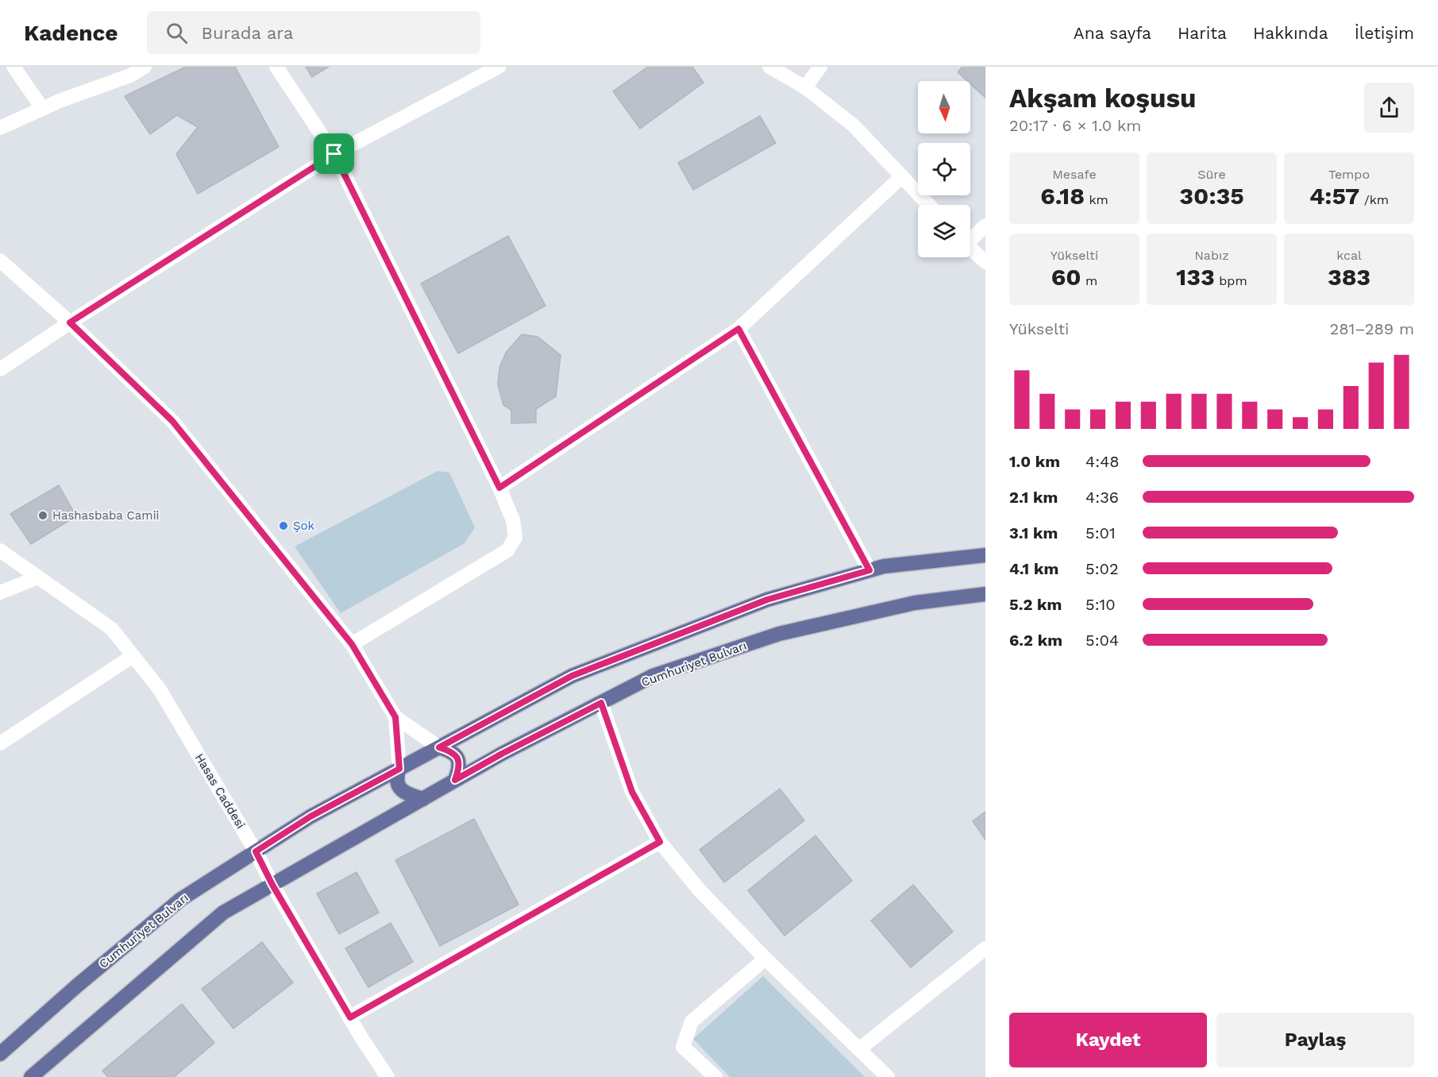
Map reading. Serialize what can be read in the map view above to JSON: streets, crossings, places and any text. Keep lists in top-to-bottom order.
{
  "streets": {
    "main road": ["Cumhuriyet Bulvarı"],
    "street": ["Hasas Caddesi"]
  },
  "crossings": [
    ["Cumhuriyet Bulvarı", "Hasas Caddesi"]
  ],
  "places": ["Hashasbaba Camii", "Şok"],
  "north": "bottom",
  "page": {
    "header": "Kadence",
    "search": "Burada ara",
    "nav": [
      "Ana sayfa",
      "Harita",
      "Hakkında",
      "İletişim"
    ],
    "heading": ["Akşam koşusu", "20:17 · 6 × 1.0 km"],
    "stats": [
      ["Mesafe", "6.18 km"],
      ["Süre", "30:35"],
      ["Tempo", "4:57 /km"],
      ["Yükselti", "60 m"],
      ["Nabız", "133 bpm"],
      ["kcal", "383"]
    ],
    "chart": ["Yükselti", "281–289 m"],
    "list": [
      {
        "name": "1.0 km",
        "note": "4:48"
      },
      {
        "name": "2.1 km",
        "note": "4:36"
      },
      {
        "name": "3.1 km",
        "note": "5:01"
      },
      {
        "name": "4.1 km",
        "note": "5:02"
      },
      {
        "name": "5.2 km",
        "note": "5:10"
      },
      {
        "name": "6.2 km",
        "note": "5:04"
      }
    ],
    "buttons": ["Kaydet", "Paylaş"]
  }
}
